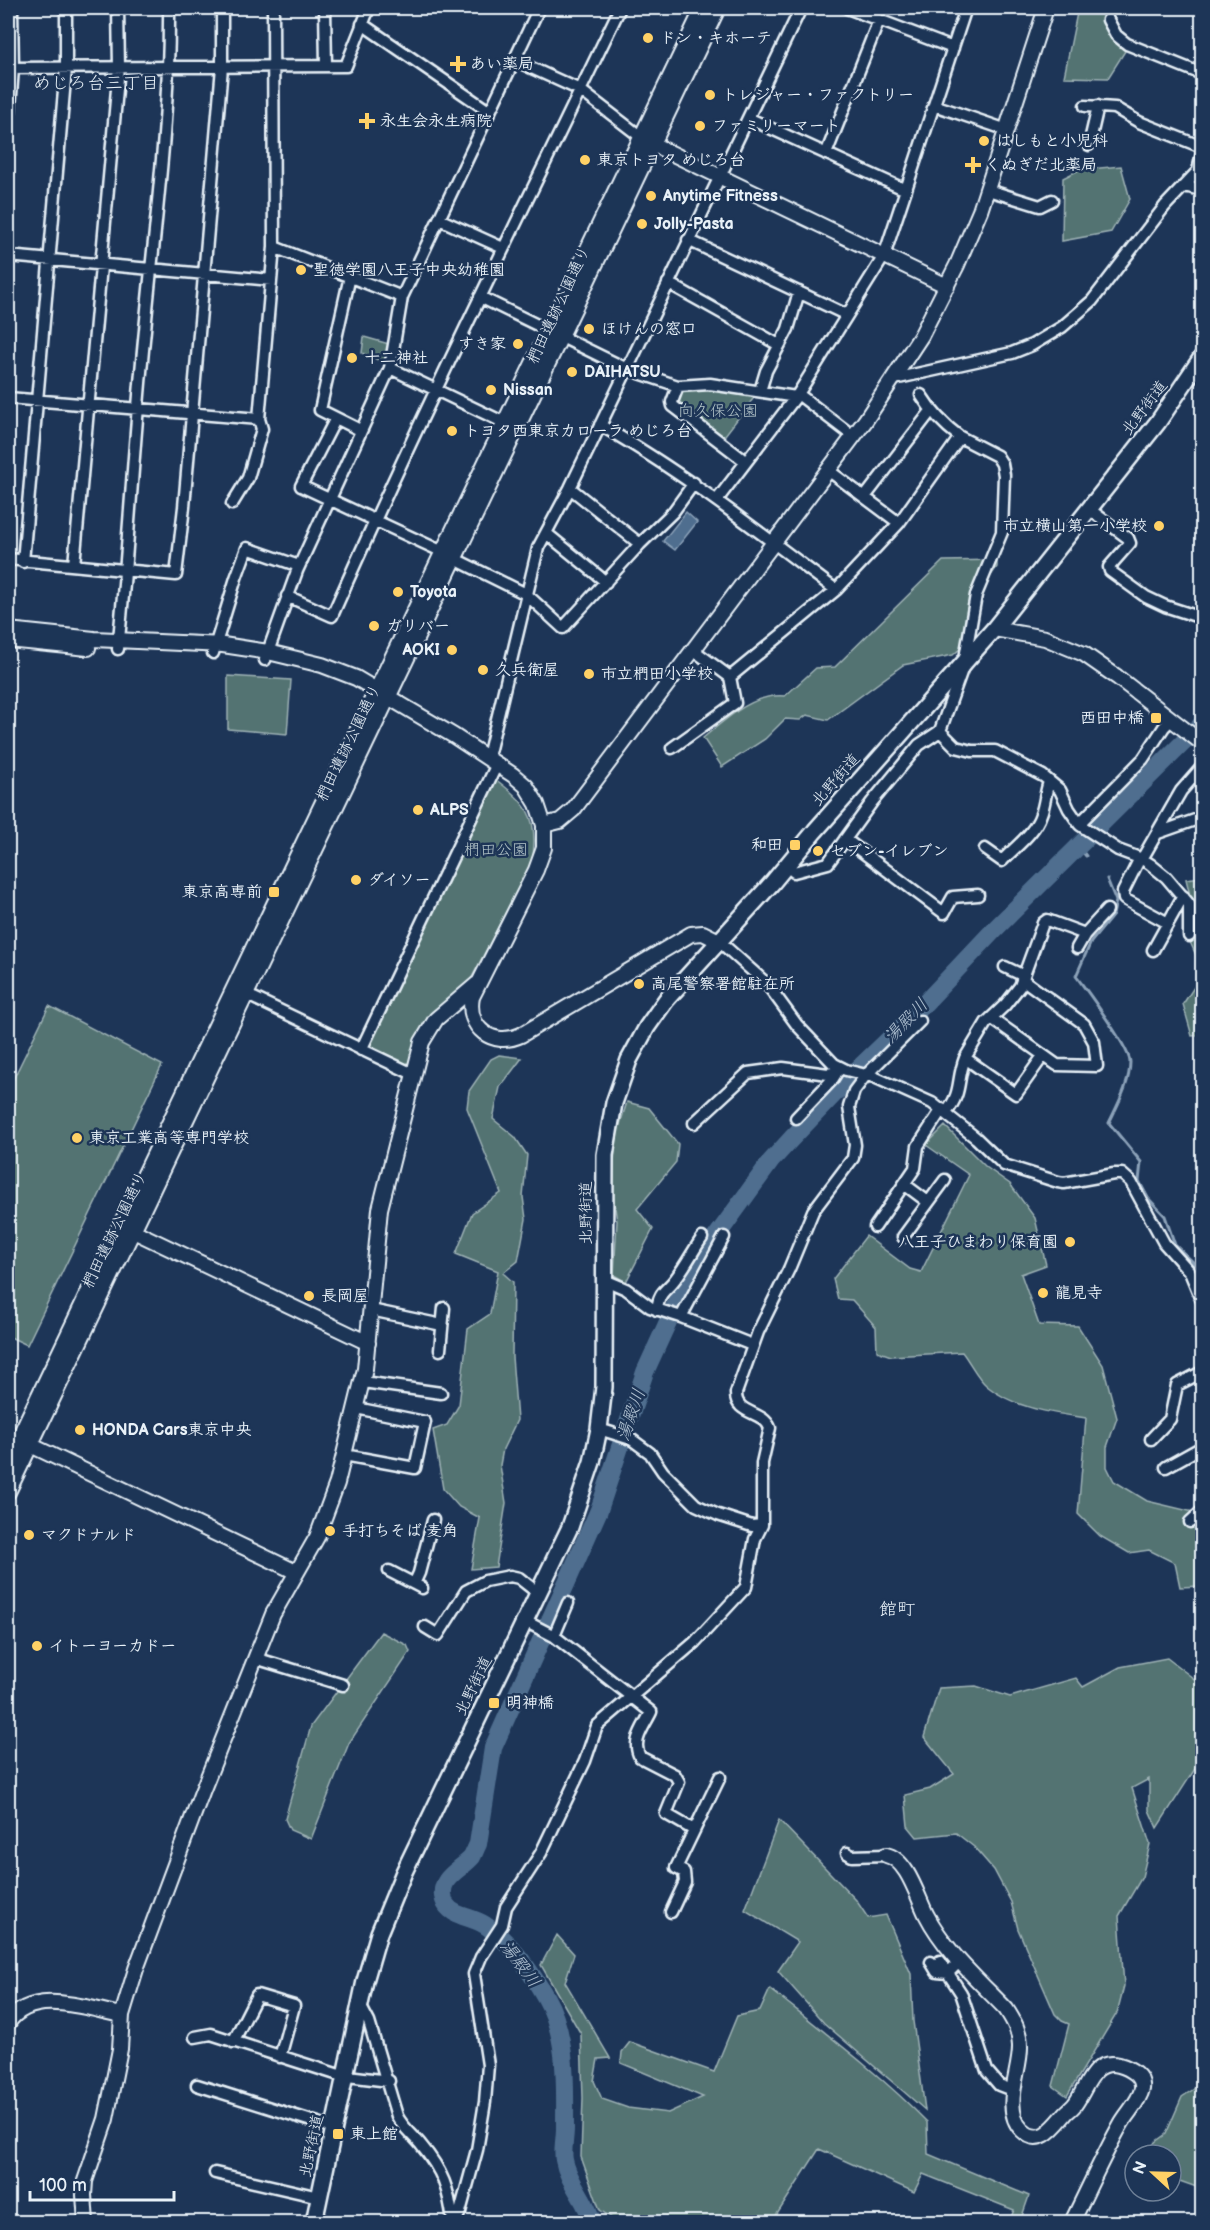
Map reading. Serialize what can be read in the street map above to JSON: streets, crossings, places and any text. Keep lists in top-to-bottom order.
{
  "streets": {
    "main road": ["北野街道"],
    "street": ["椚田遺跡公園通り"]
  },
  "districts": ["めじろ台三丁目", "館町"],
  "water": ["湯殿川"],
  "parks": ["向久保公園", "椚田公園"],
  "places": {
    "other": [
      "ドン・キホーテ",
      "トレジャー・ファクトリー",
      "ファミリーマート",
      "はしもと小児科",
      "東京トヨタ めじろ台",
      "Anytime Fitness",
      "Jolly-Pasta",
      "聖徳学園八王子中央幼稚園",
      "ほけんの窓口",
      "すき家",
      "十二神社",
      "DAIHATSU",
      "Nissan",
      "トヨタ西東京カローラ めじろ台",
      "市立横山第一小学校",
      "Toyota",
      "ガリバー",
      "AOKI",
      "久兵衛屋",
      "市立椚田小学校",
      "ALPS",
      "セブン-イレブン",
      "ダイソー",
      "高尾警察署館駐在所",
      "東京工業高等専門学校",
      "八王子ひまわり保育園",
      "龍見寺",
      "長岡屋",
      "HONDA Cars東京中央",
      "手打ちそば 麦角",
      "マクドナルド",
      "イトーヨーカドー"
    ],
    "health": ["あい薬局", "永生会永生病院", "くぬぎだ北薬局"],
    "transit": [
      "西田中橋",
      "和田",
      "東京高専前",
      "明神橋",
      "東上館"
    ]
  },
  "scale_bar": "100 m",
  "north": "left"
}
